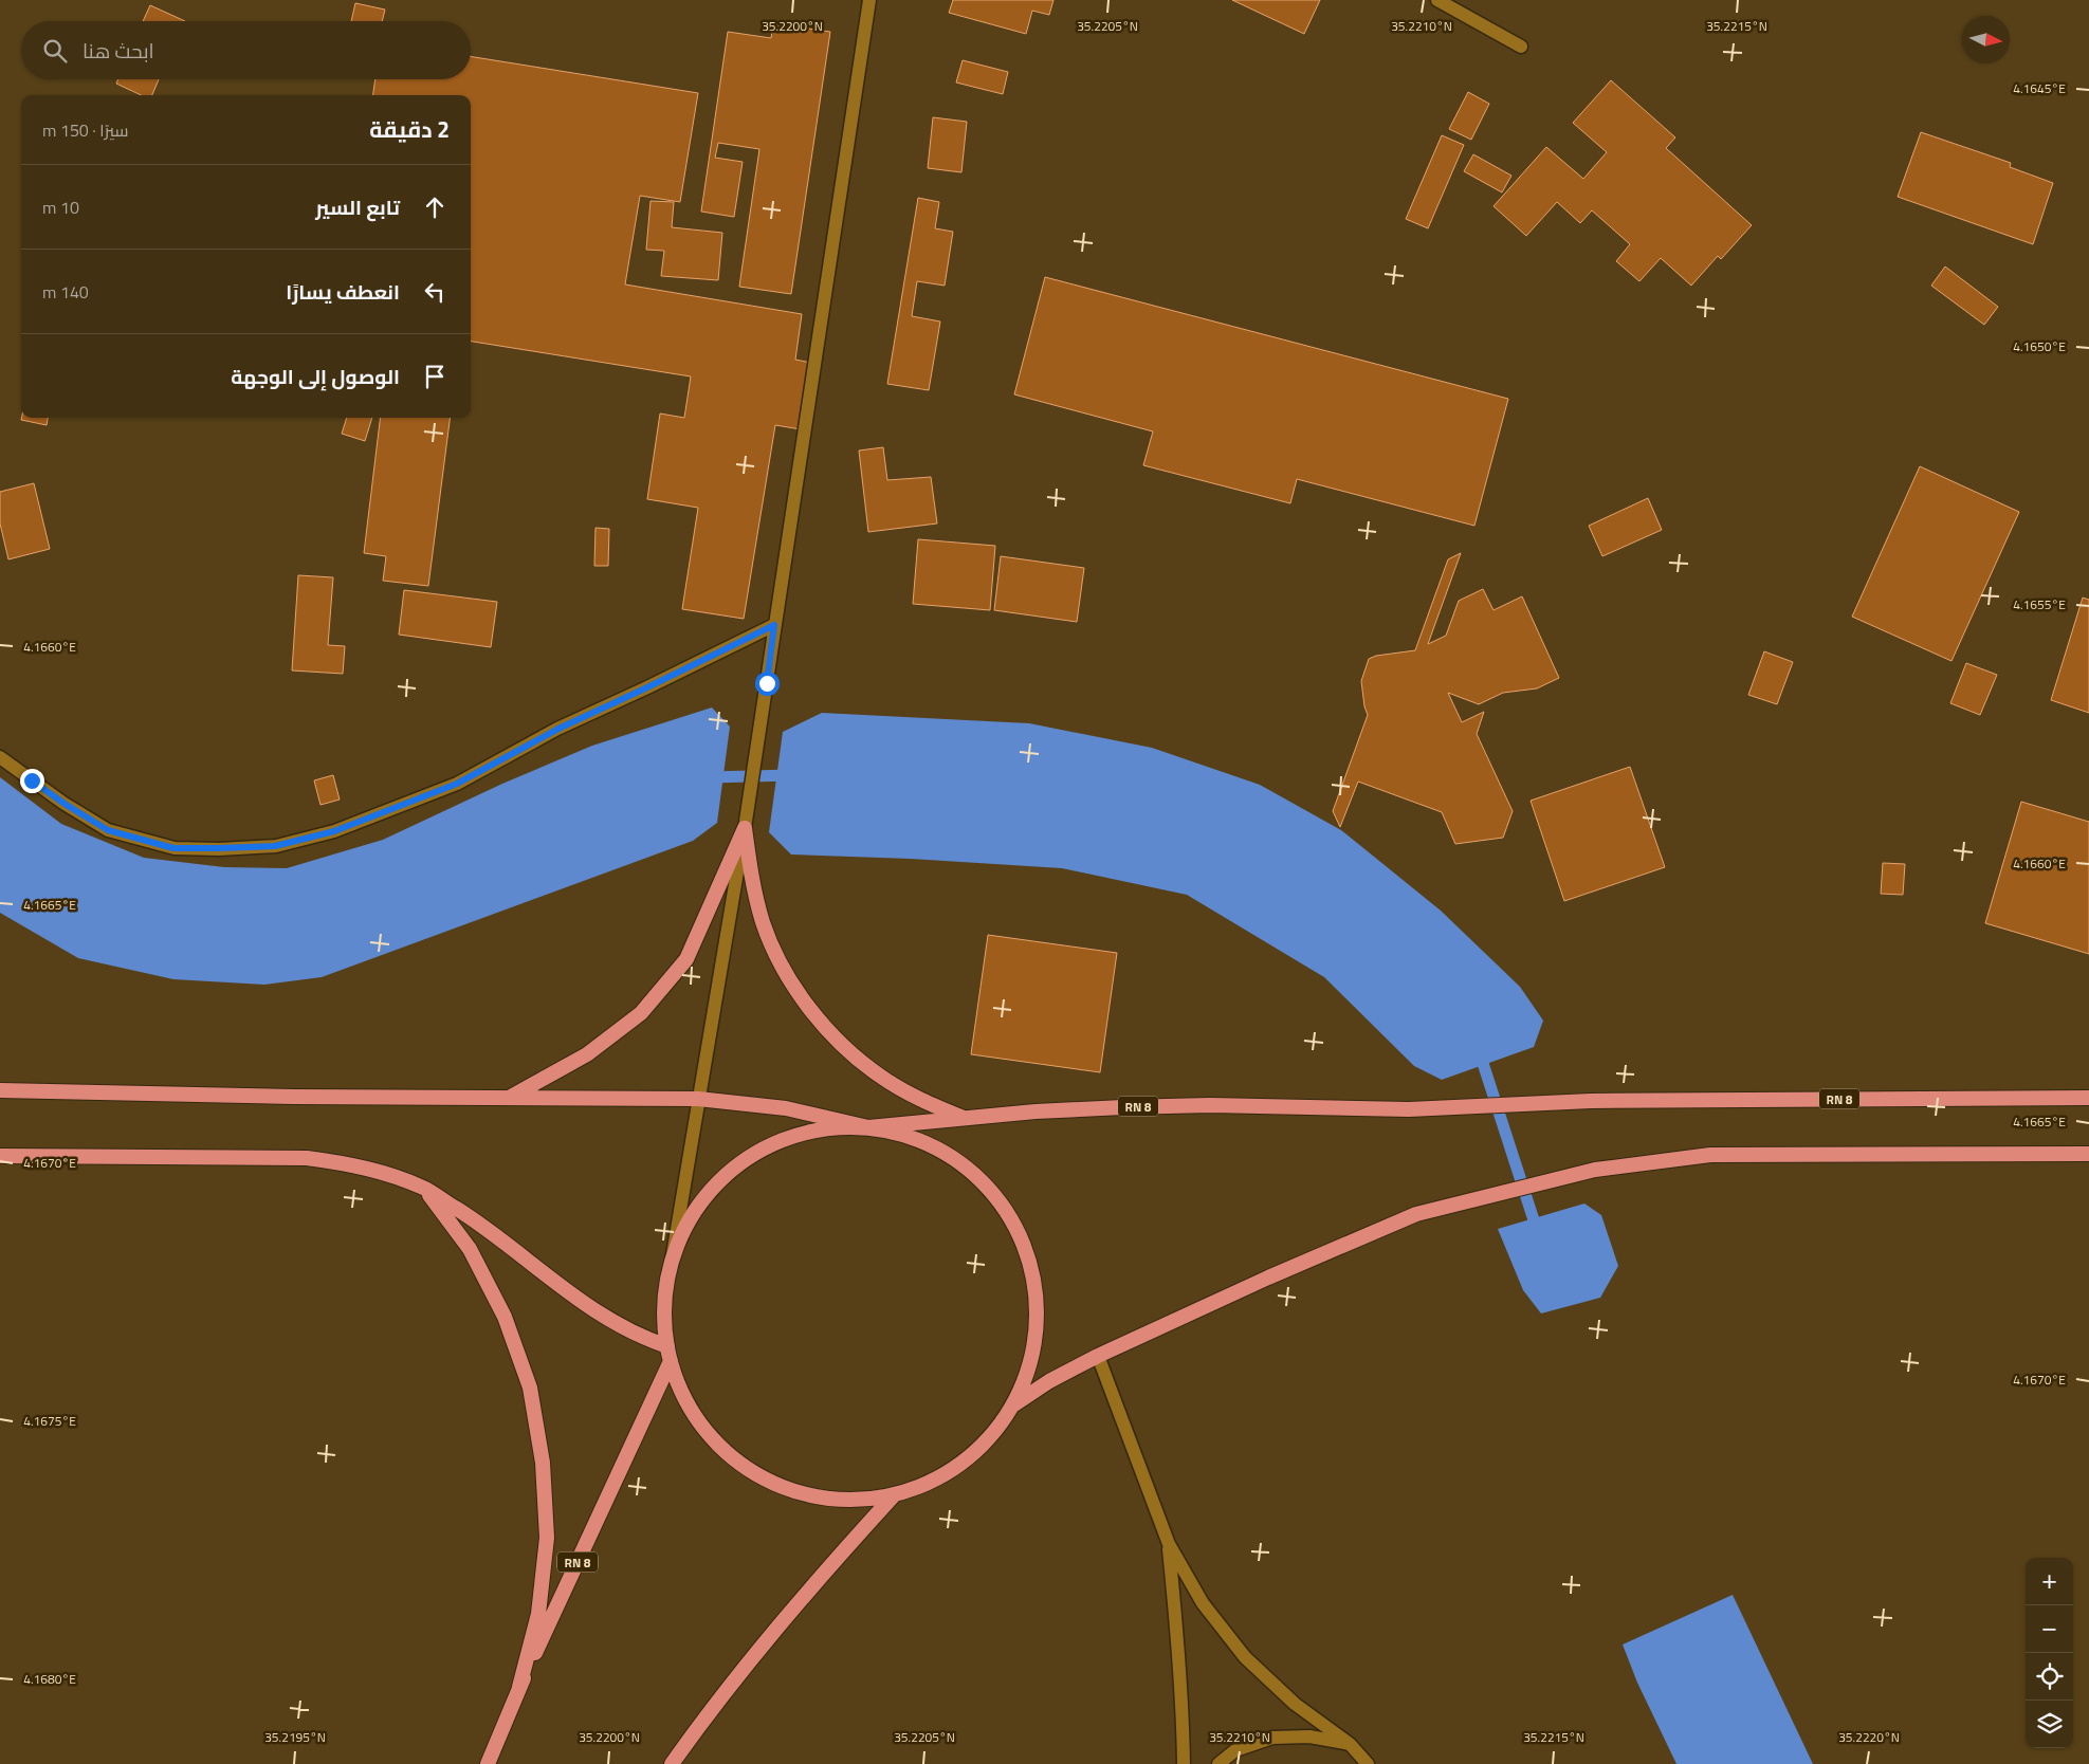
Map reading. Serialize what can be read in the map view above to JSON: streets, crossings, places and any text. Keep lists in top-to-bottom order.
{
  "streets": {
    "highway": ["RN 8"]
  },
  "north": "right",
  "page": {
    "search": "ابحث هنا",
    "heading": ["2 دقيقة", "سيرًا · 150 m"],
    "list": [
      ["تابع السير", "10 m"],
      ["انعطف يسارًا", "140 m"],
      "الوصول إلى الوجهة"
    ],
    "map_buttons": ["+", "−"]
  },
  "coordinates": [
    "35.2200°N",
    "35.2205°N",
    "35.2210°N",
    "35.2215°N",
    "4.1645°E",
    "4.1650°E",
    "4.1655°E",
    "4.1660°E",
    "4.1665°E",
    "4.1670°E",
    "4.1675°E",
    "4.1680°E",
    "35.2195°N",
    "35.2220°N"
  ]
}
